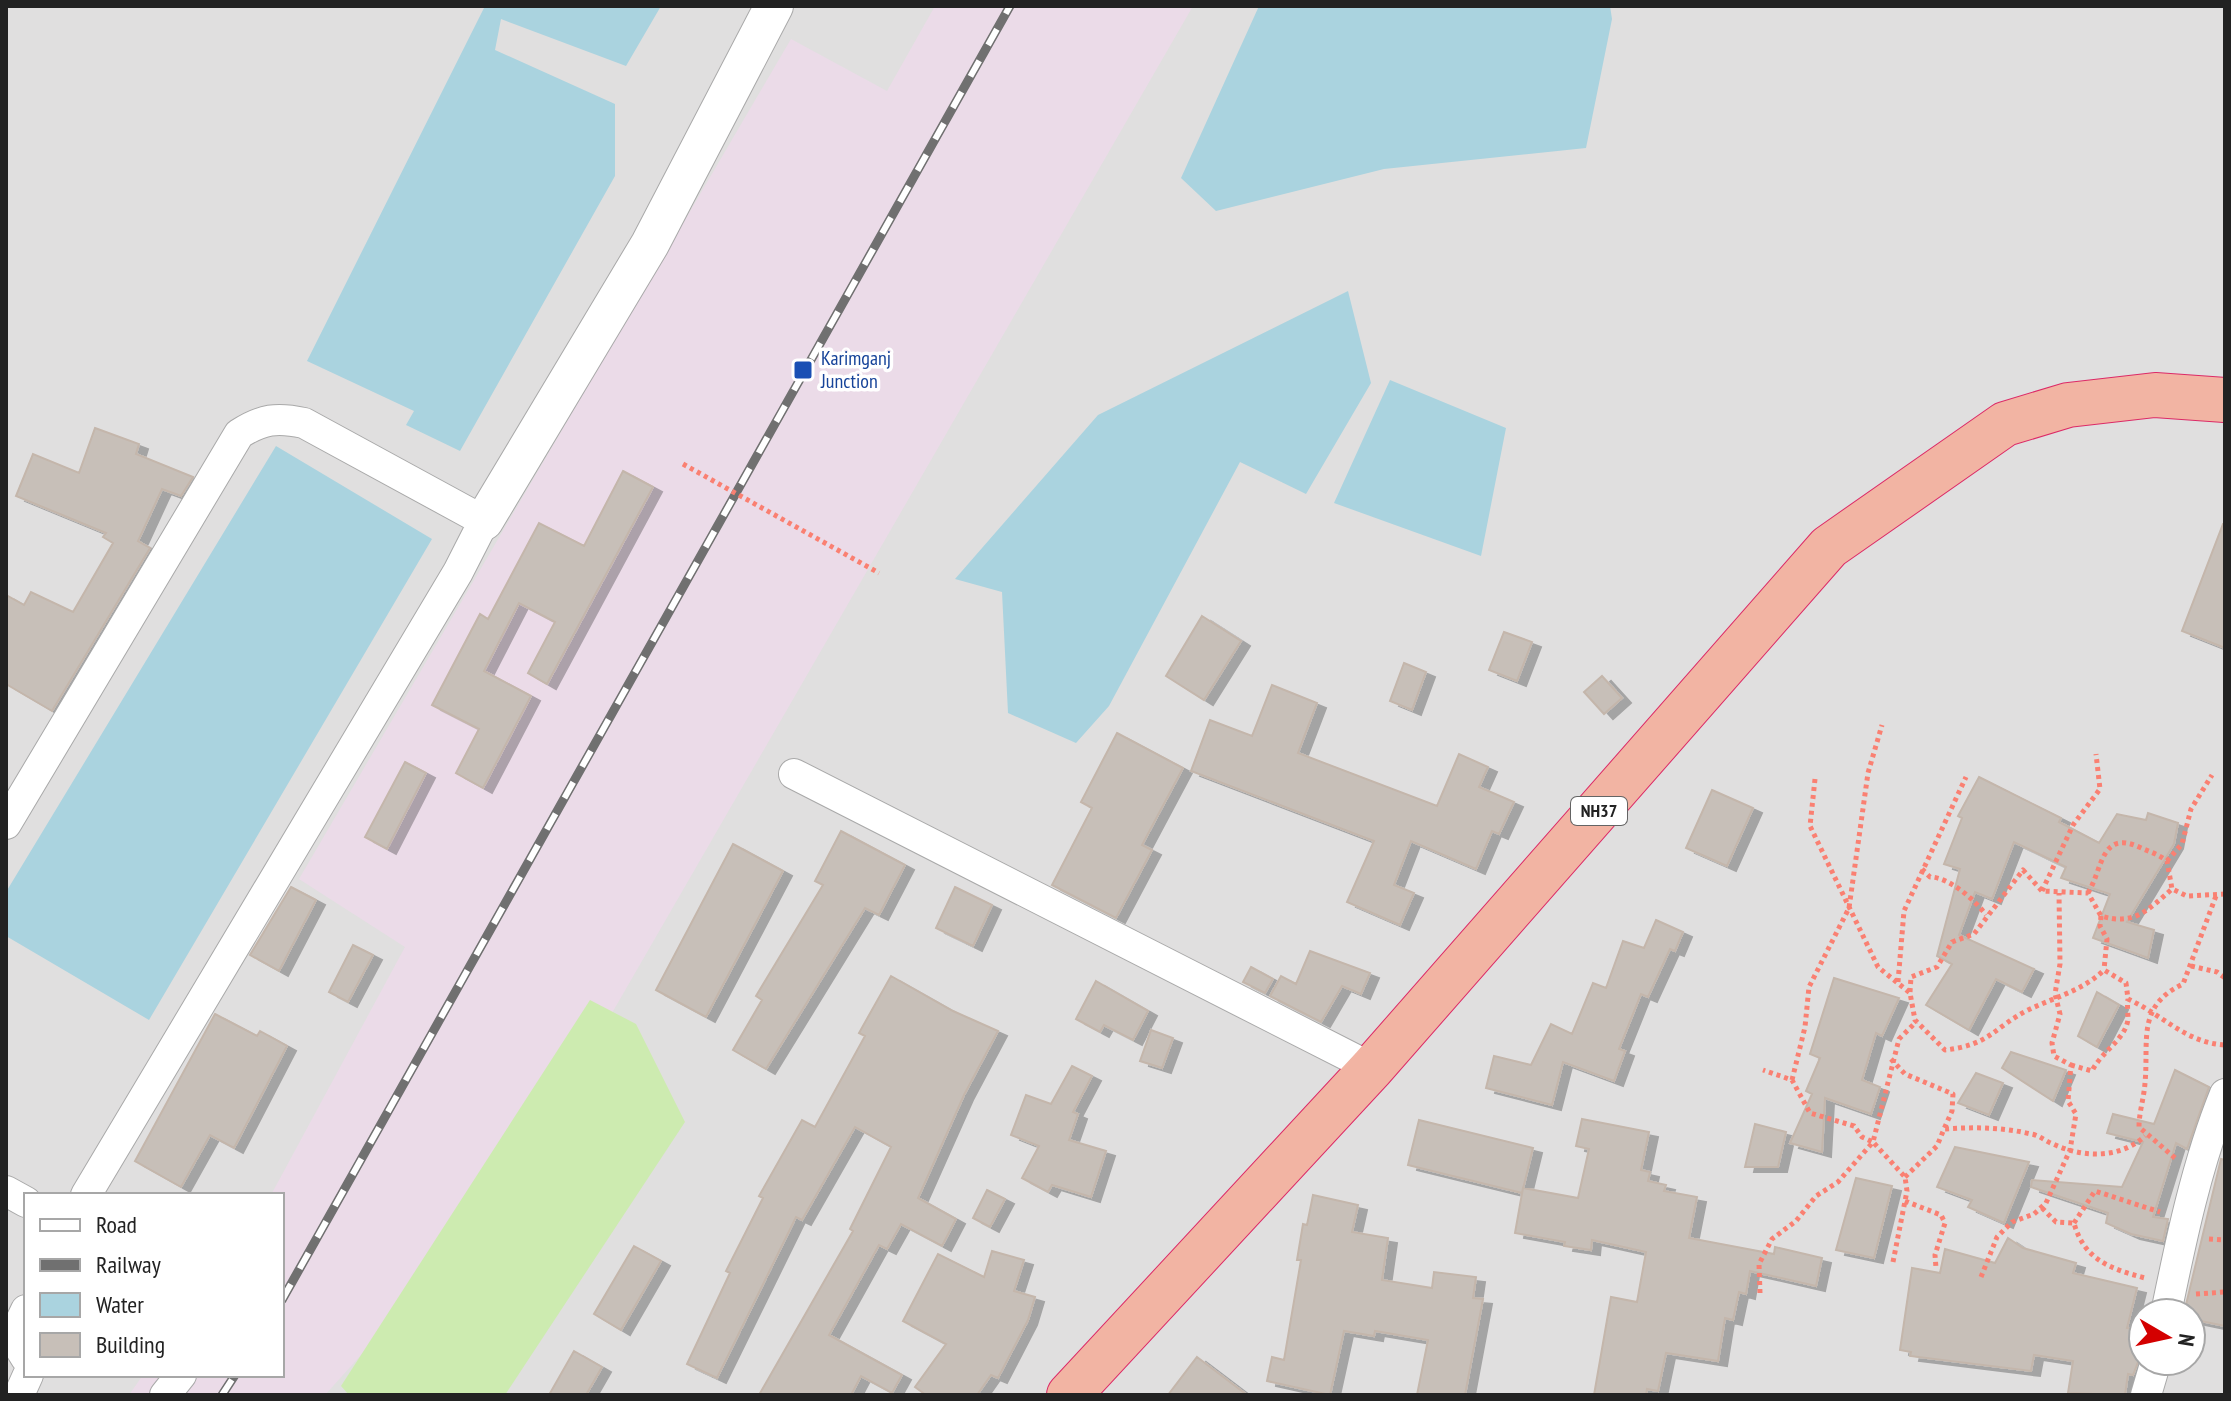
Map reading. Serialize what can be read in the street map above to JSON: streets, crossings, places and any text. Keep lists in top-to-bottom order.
{
  "streets": {
    "highway": ["NH37"]
  },
  "places": {
    "transit": ["Karimganj Junction"]
  },
  "legend": [
    "Road",
    "Railway",
    "Water",
    "Building"
  ],
  "north": "right"
}
